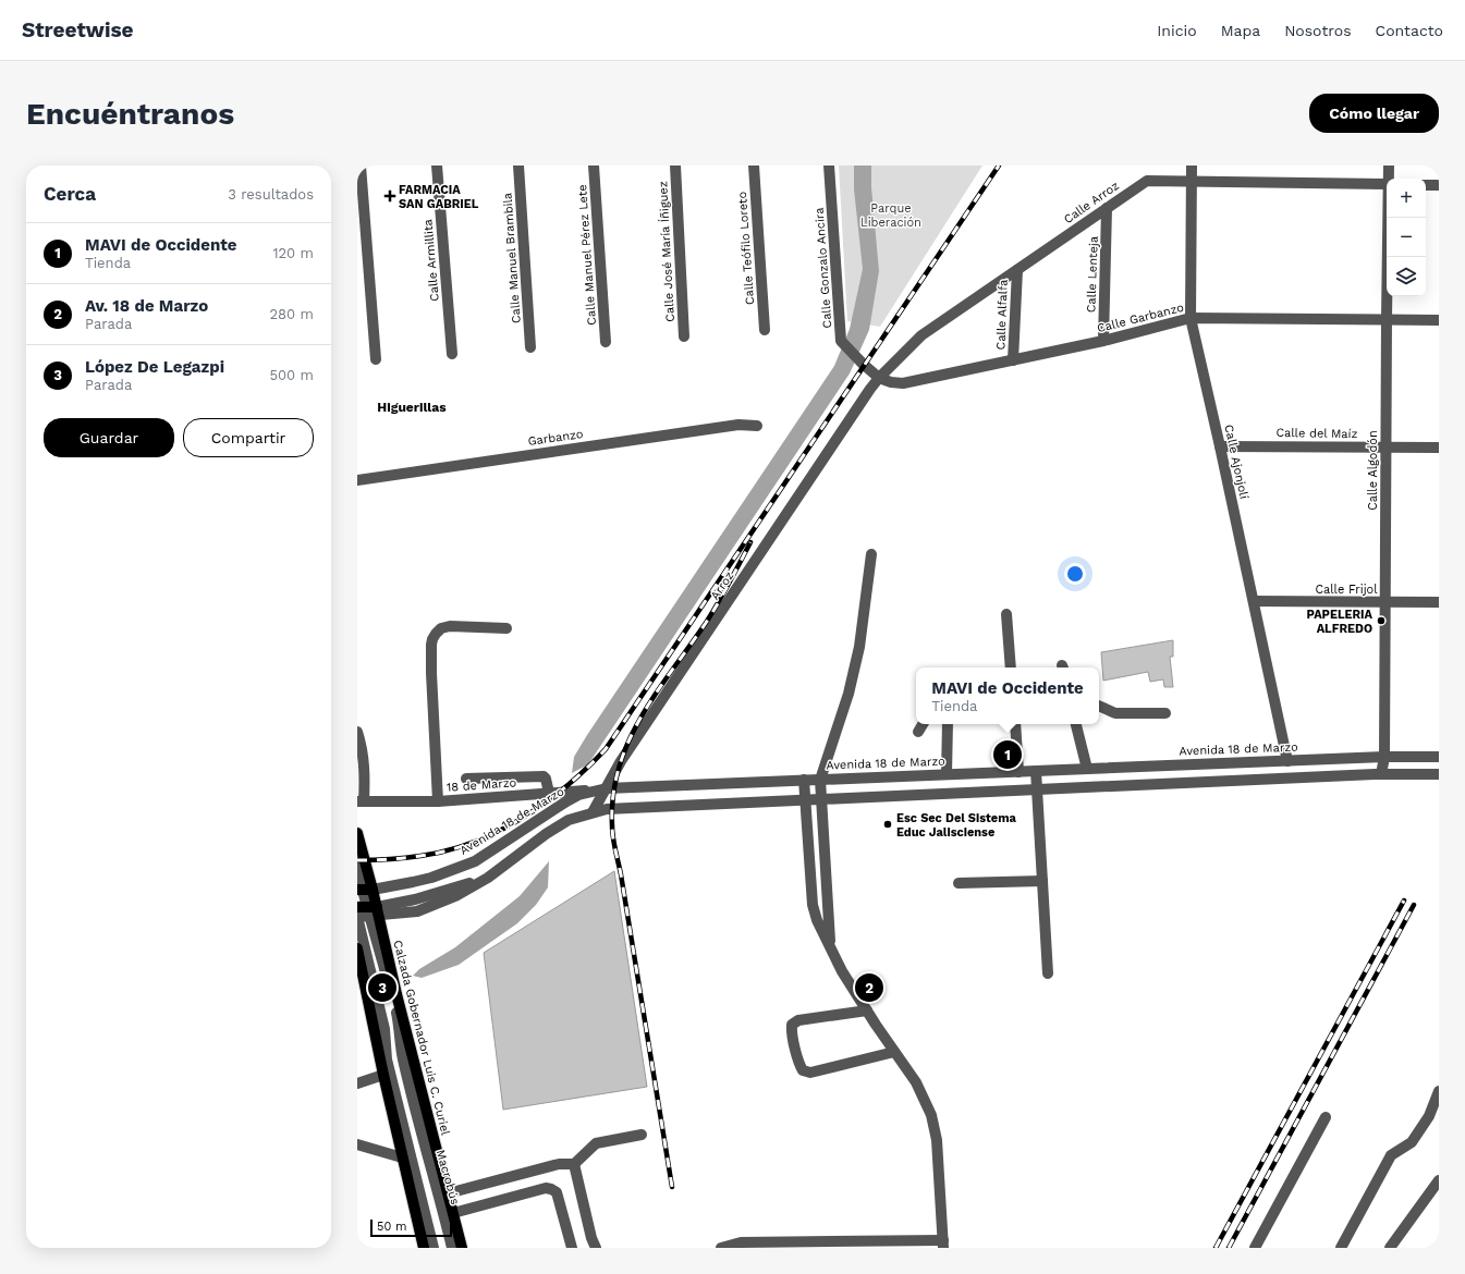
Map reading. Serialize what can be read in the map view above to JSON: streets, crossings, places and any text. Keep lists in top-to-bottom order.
{
  "streets": {
    "main road": ["Calzada Gobernador Luis C. Curiel"],
    "street": [
      "Calle Arroz",
      "Calle Teófilo Loreto",
      "Calle José María Íñiguez",
      "Calle Manuel Pérez Lete",
      "Calle Manuel Brambila",
      "Calle Armillita",
      "Calle Gonzalo Ancira",
      "Calle Lenteja",
      "Calle Alfalfa",
      "Calle Garbanzo",
      "Calle del Maíz",
      "Garbanzo",
      "Calle Ajonjolí",
      "Calle Algodón",
      "Arroz",
      "Calle Frijol",
      "Avenida 18 de Marzo",
      "18 de Marzo",
      "Macrobús"
    ]
  },
  "crossings": [
    ["Calle Arroz", "Calle Gonzalo Ancira"],
    ["Calle Arroz", "Calle Lenteja"],
    ["Calle Arroz", "Calle Alfalfa"],
    ["Calle Arroz", "Calle Garbanzo"],
    ["Calle Arroz", "Calle Ajonjolí"],
    ["Calle Arroz", "Arroz"],
    ["Calle Gonzalo Ancira", "Calle Garbanzo"],
    ["Calle Gonzalo Ancira", "Arroz"],
    ["Calle Lenteja", "Calle Garbanzo"],
    ["Calle Alfalfa", "Calle Garbanzo"],
    ["Calle Garbanzo", "Calle Ajonjolí"],
    ["Calle Garbanzo", "Calle Algodón"],
    ["Calle Garbanzo", "Arroz"],
    ["Calle del Maíz", "Calle Ajonjolí"],
    ["Calle del Maíz", "Calle Algodón"],
    ["Calle Ajonjolí", "Calle Frijol"],
    ["Calle Ajonjolí", "Avenida 18 de Marzo"],
    ["Calle Algodón", "Calle Frijol"],
    ["Calle Algodón", "Avenida 18 de Marzo"],
    ["Arroz", "Avenida 18 de Marzo"],
    ["Arroz", "18 de Marzo"],
    ["Avenida 18 de Marzo", "18 de Marzo"],
    ["Avenida 18 de Marzo", "Calzada Gobernador Luis C. Curiel"],
    ["Calzada Gobernador Luis C. Curiel", "Macrobús"]
  ],
  "districts": ["Higuerillas"],
  "parks": ["Parque Liberación"],
  "places": {
    "health": ["FARMACIA SAN GABRIEL"],
    "other": ["PAPELERIA ALFREDO", "Esc Sec Del Sistema Educ Jalisciense"]
  },
  "scale_bar": "50 m",
  "page": {
    "header": "Streetwise",
    "nav": [
      "Inicio",
      "Mapa",
      "Nosotros",
      "Contacto"
    ],
    "buttons": [
      "Cómo llegar",
      ["Guardar", "Compartir"]
    ],
    "title": "Encuéntranos",
    "heading": ["Cerca", "3 resultados"],
    "map_buttons": ["+", "−"],
    "list": [
      {
        "mark": "1",
        "name": "MAVI de Occidente",
        "note": "Tienda",
        "value": "120 m"
      },
      {
        "mark": "2",
        "name": "Av. 18 de Marzo",
        "note": "Parada",
        "value": "280 m"
      },
      {
        "mark": "3",
        "name": "López De Legazpi",
        "note": "Parada",
        "value": "500 m"
      }
    ],
    "popup": ["MAVI de Occidente", "Tienda"],
    "pins": ["1", "2", "3"],
    "scale": "50 m"
  }
}
